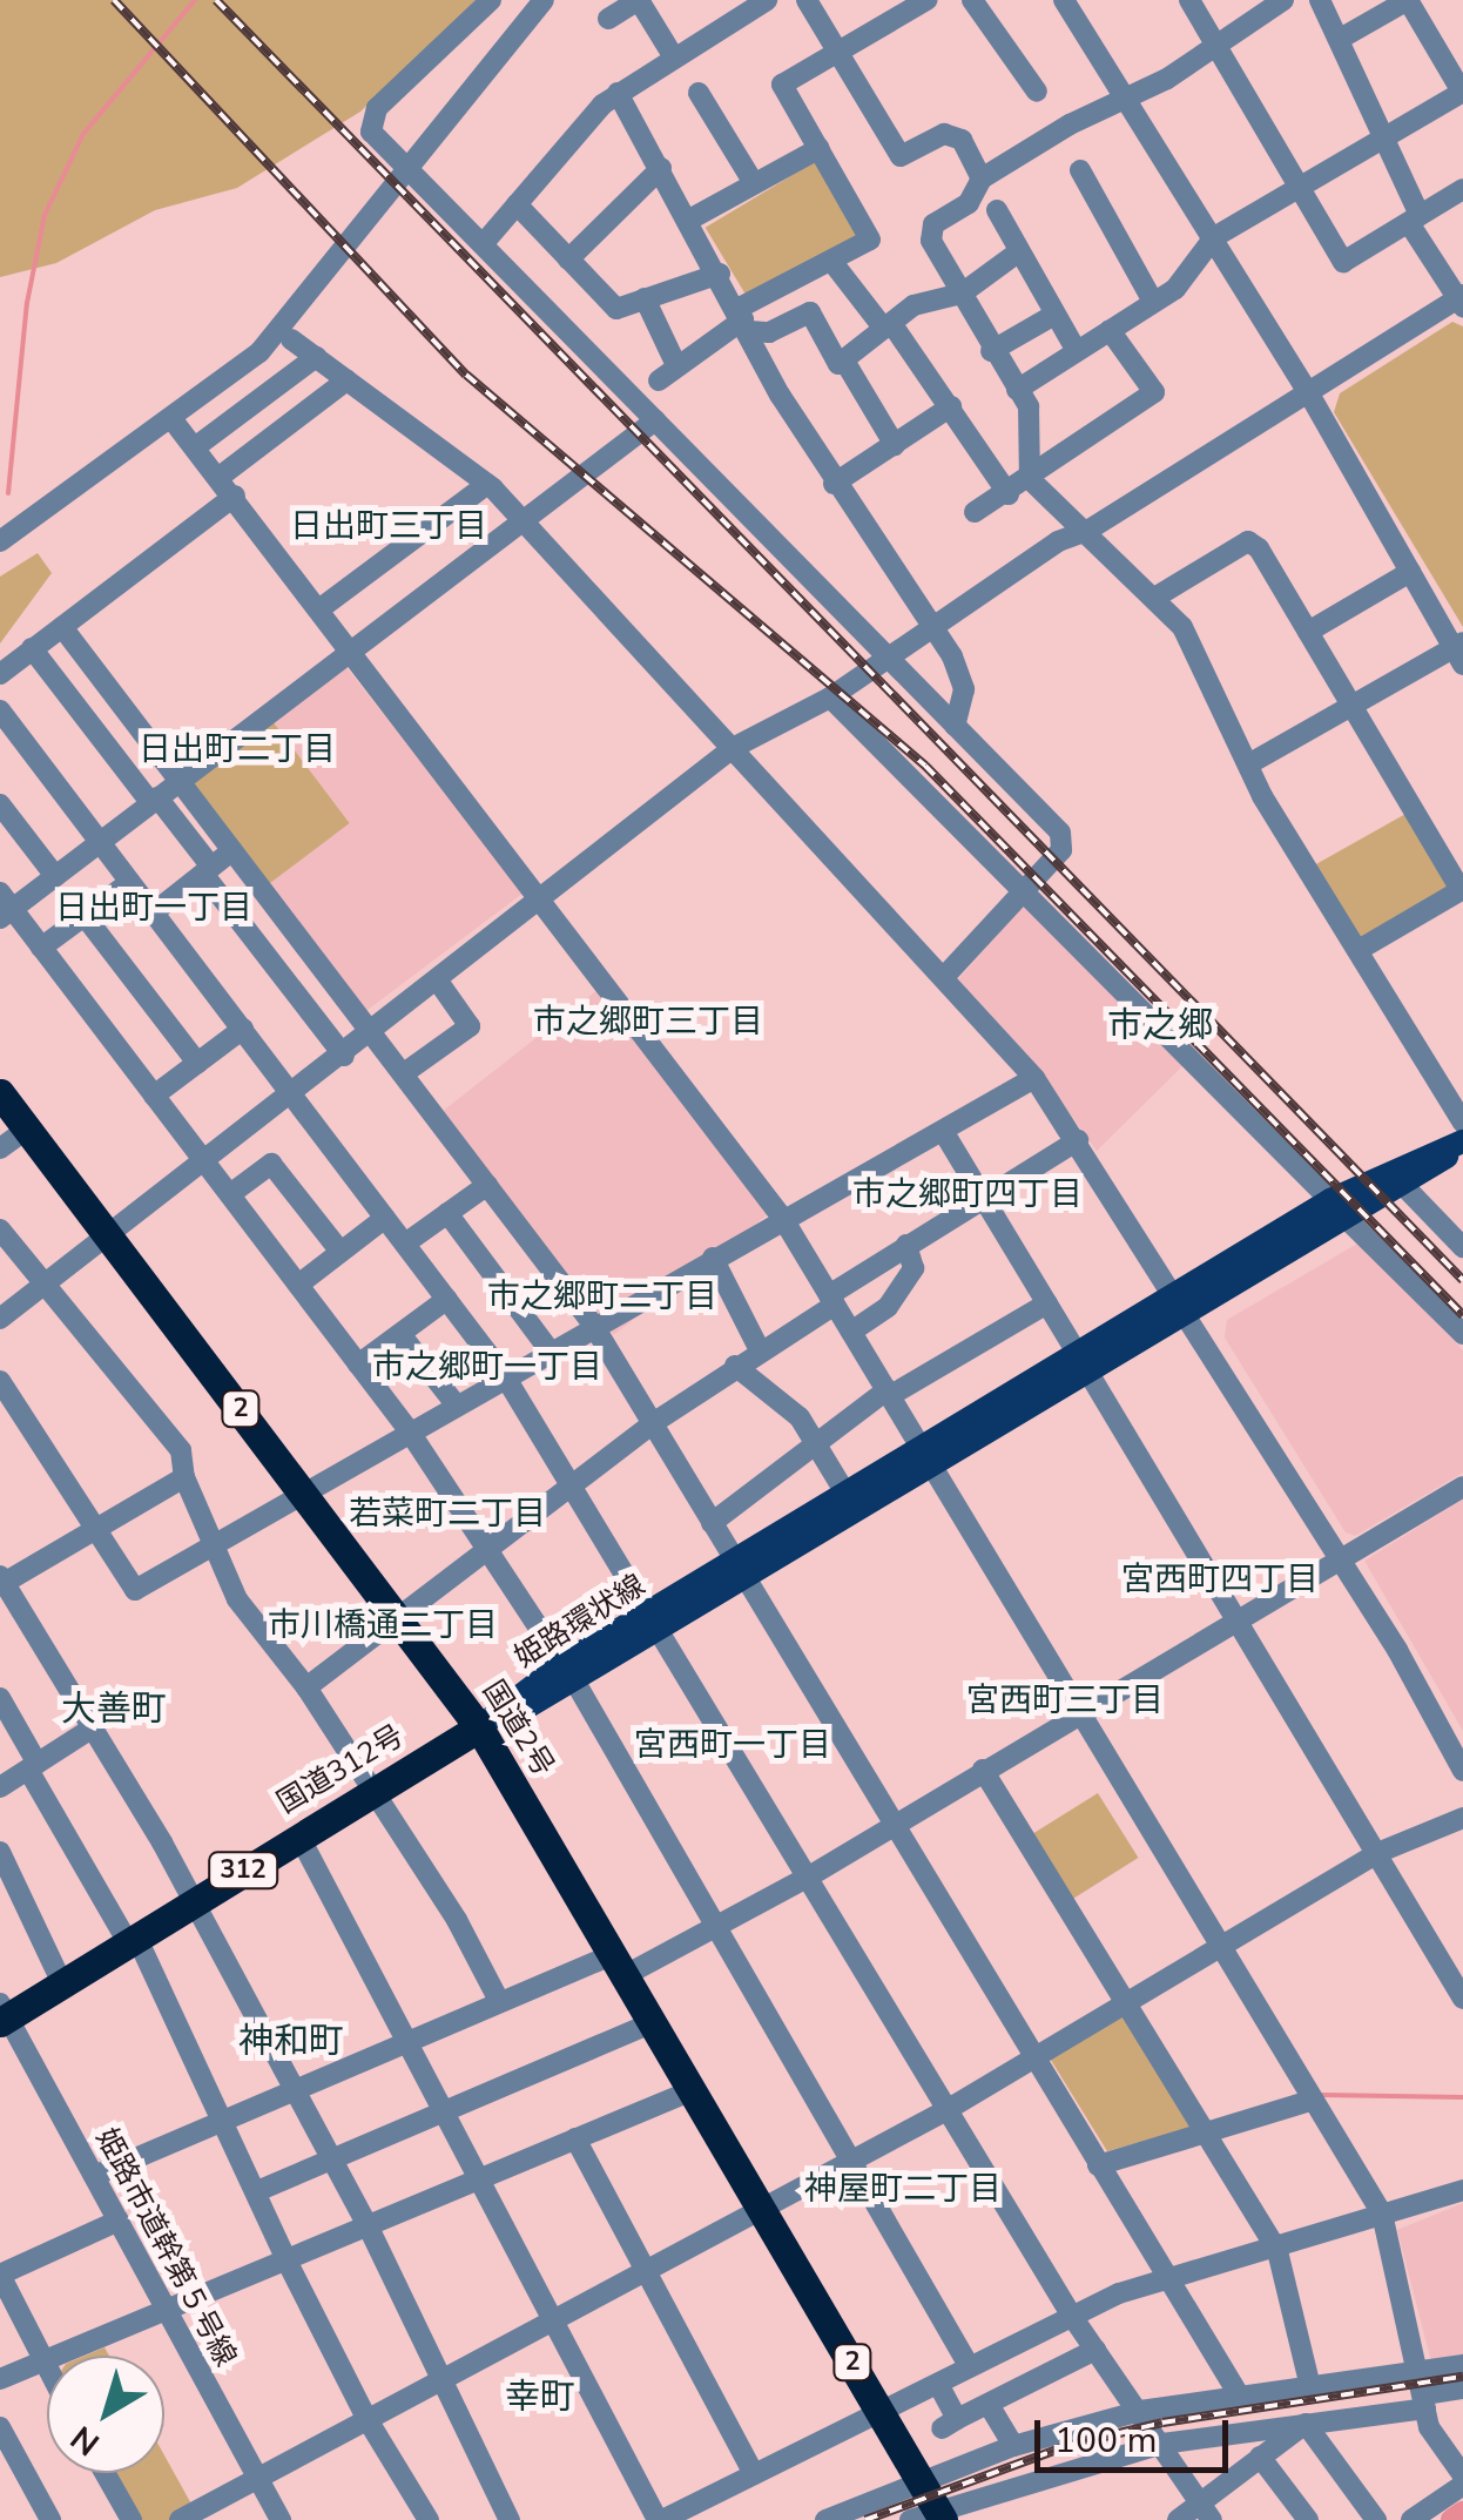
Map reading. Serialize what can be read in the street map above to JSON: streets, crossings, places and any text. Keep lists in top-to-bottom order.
{
  "streets": {
    "highway": [
      "2",
      "国道2号",
      "国道312号",
      "312"
    ],
    "main road": ["姫路環状線"],
    "street": ["姫路市道幹第５号線"]
  },
  "crossings": [
    ["姫路環状線", "国道2号"],
    ["姫路環状線", "国道312号"],
    ["国道2号", "国道312号"],
    ["国道312号", "姫路市道幹第５号線"]
  ],
  "districts": [
    "日出町三丁目",
    "日出町二丁目",
    "日出町一丁目",
    "市之郷町三丁目",
    "市之郷",
    "市之郷町四丁目",
    "市之郷町二丁目",
    "市之郷町一丁目",
    "若菜町二丁目",
    "宮西町四丁目",
    "市川橋通二丁目",
    "宮西町三丁目",
    "大善町",
    "宮西町一丁目",
    "神和町",
    "神屋町二丁目",
    "幸町"
  ],
  "scale_bar": "100 m",
  "north": "bottom left"
}
